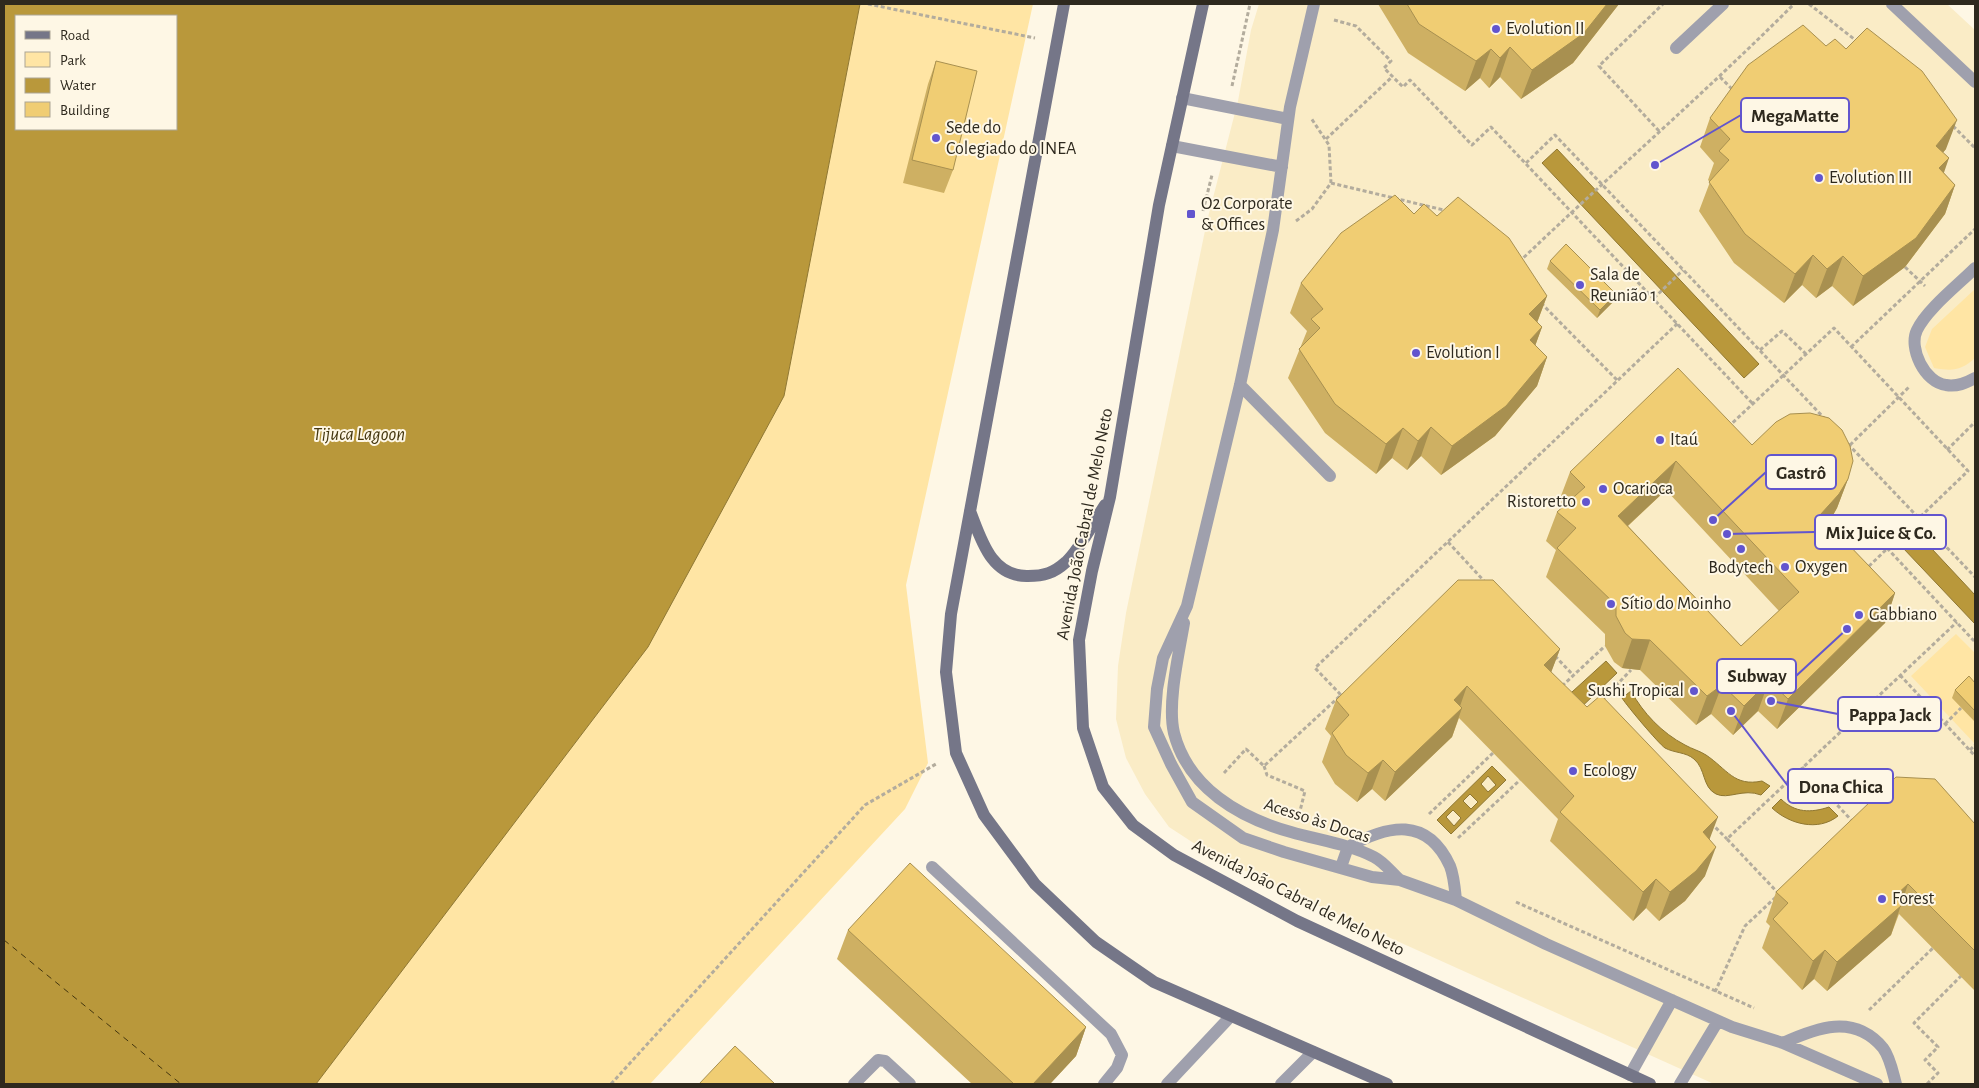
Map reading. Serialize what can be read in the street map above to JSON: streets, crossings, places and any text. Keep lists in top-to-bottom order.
{
  "streets": {
    "street": ["Avenida João Cabral de Melo Neto", "Acesso às Docas"]
  },
  "water": ["Tijuca Lagoon"],
  "places": {
    "other": [
      "Evolution II",
      "Sede do Colegiado do INEA",
      "MegaMatte",
      "Evolution III",
      "Sala de Reunião 1",
      "Evolution I",
      "Itaú",
      "Ocarioca",
      "Ristoretto",
      "Gastrô",
      "Mix Juice & Co.",
      "Bodytech",
      "Oxygen",
      "Sítio do Moinho",
      "Gabbiano",
      "Subway",
      "Sushi Tropical",
      "Pappa Jack",
      "Dona Chica",
      "Ecology",
      "Forest"
    ],
    "transit": ["O2 Corporate & Offices"]
  },
  "legend": [
    "Road",
    "Park",
    "Water",
    "Building"
  ]
}
